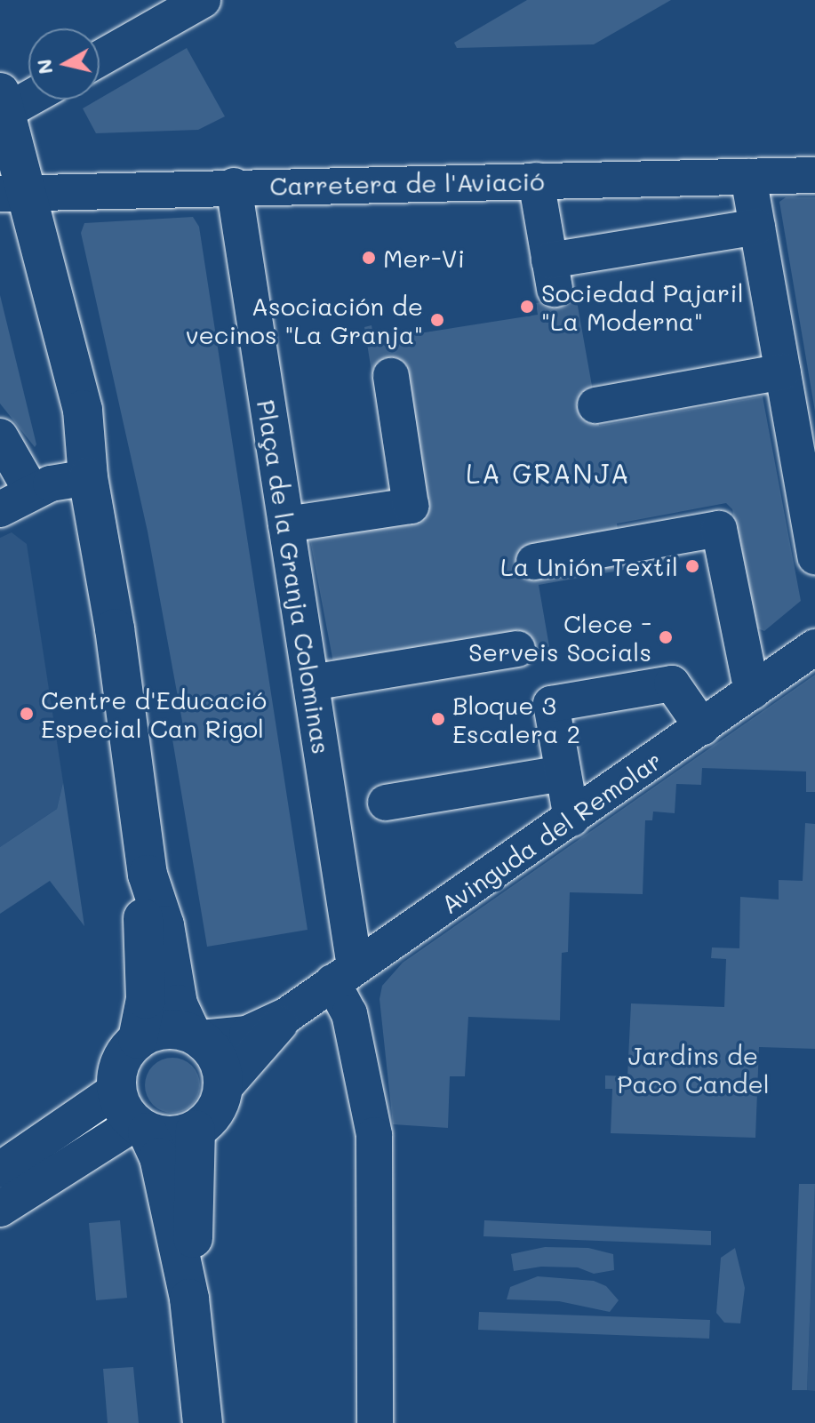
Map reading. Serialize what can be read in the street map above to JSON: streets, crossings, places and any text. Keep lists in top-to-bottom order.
{
  "streets": {
    "street": ["Carretera de l'Aviació", "Plaça de la Granja Colominas", "Avinguda del Remolar"]
  },
  "crossings": [
    ["Carretera de l'Aviació", "Plaça de la Granja Colominas"],
    ["Plaça de la Granja Colominas", "Avinguda del Remolar"]
  ],
  "districts": ["LA GRANJA"],
  "parks": ["Jardins de Paco Candel"],
  "places": [
    "Mer-Vi",
    "Sociedad Pajaril \"La Moderna\"",
    "Asociación de vecinos \"La Granja\"",
    "La Unión Textil",
    "Clece - Serveis Socials",
    "Centre d'Educació Especial Can Rigol",
    "Bloque 3 Escalera 2"
  ],
  "north": "left"
}
